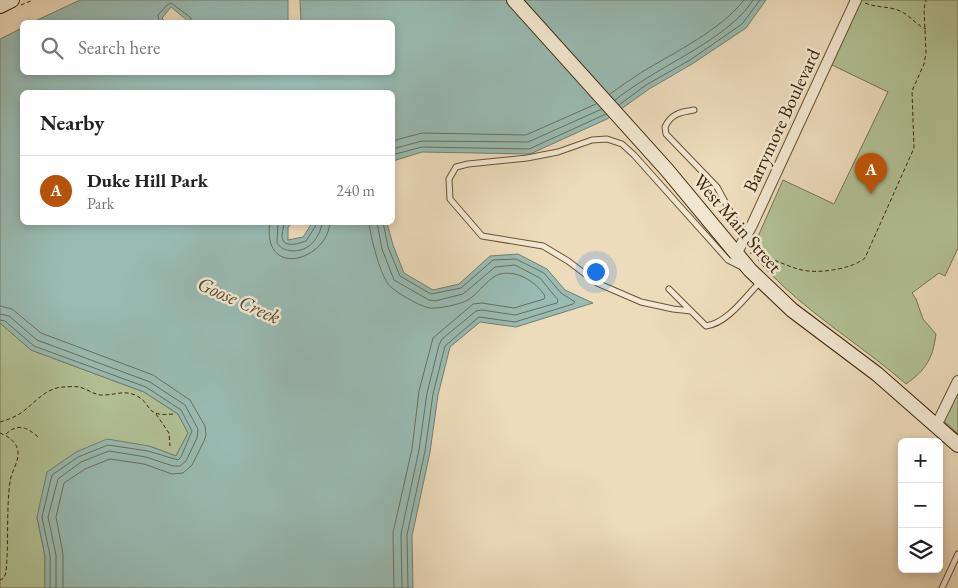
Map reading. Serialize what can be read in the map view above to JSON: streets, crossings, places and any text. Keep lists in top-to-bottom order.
{
  "streets": {
    "main road": ["West Main Street"],
    "street": ["Barrymore Boulevard"]
  },
  "crossings": [
    ["Barrymore Boulevard", "West Main Street"]
  ],
  "water": ["Goose Creek"],
  "page": {
    "search": "Search here",
    "heading": "Nearby",
    "pins": "A",
    "list": [
      {
        "mark": "A",
        "name": "Duke Hill Park",
        "note": "Park",
        "value": "240 m"
      }
    ],
    "map_buttons": ["+", "−"]
  }
}
